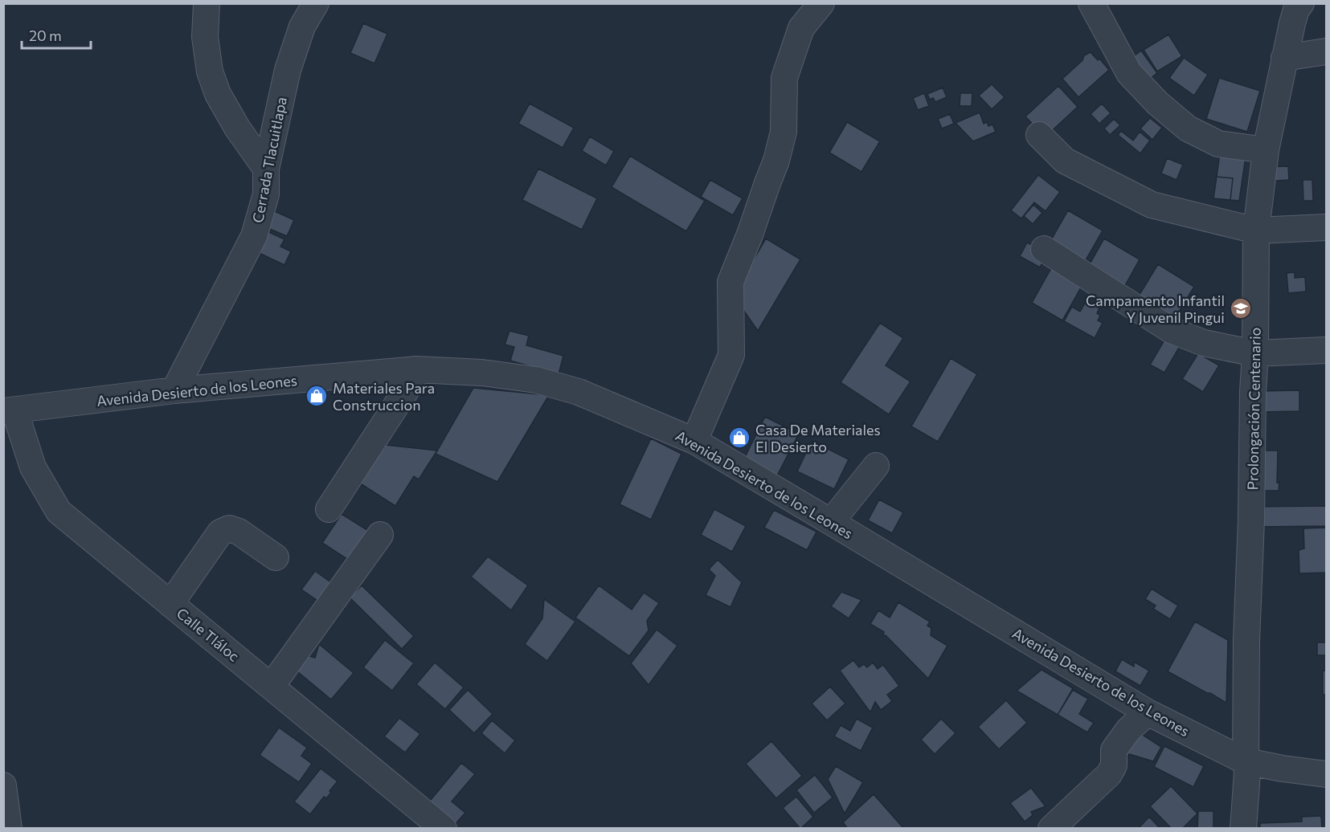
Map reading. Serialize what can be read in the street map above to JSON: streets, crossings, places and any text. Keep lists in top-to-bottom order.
{
  "streets": {
    "street": [
      "Cerrada Tlacuitlapa",
      "Avenida Desierto de los Leones",
      "Prolongación Centenario",
      "Calle Tláloc"
    ]
  },
  "crossings": [
    ["Cerrada Tlacuitlapa", "Avenida Desierto de los Leones"],
    ["Avenida Desierto de los Leones", "Prolongación Centenario"],
    ["Avenida Desierto de los Leones", "Calle Tláloc"]
  ],
  "places": {
    "school or university": ["Campamento Infantil Y Juvenil Pingui"],
    "shop": ["Materiales Para Construccion", "Casa De Materiales El Desierto"]
  },
  "scale_bar": "20 m"
}
